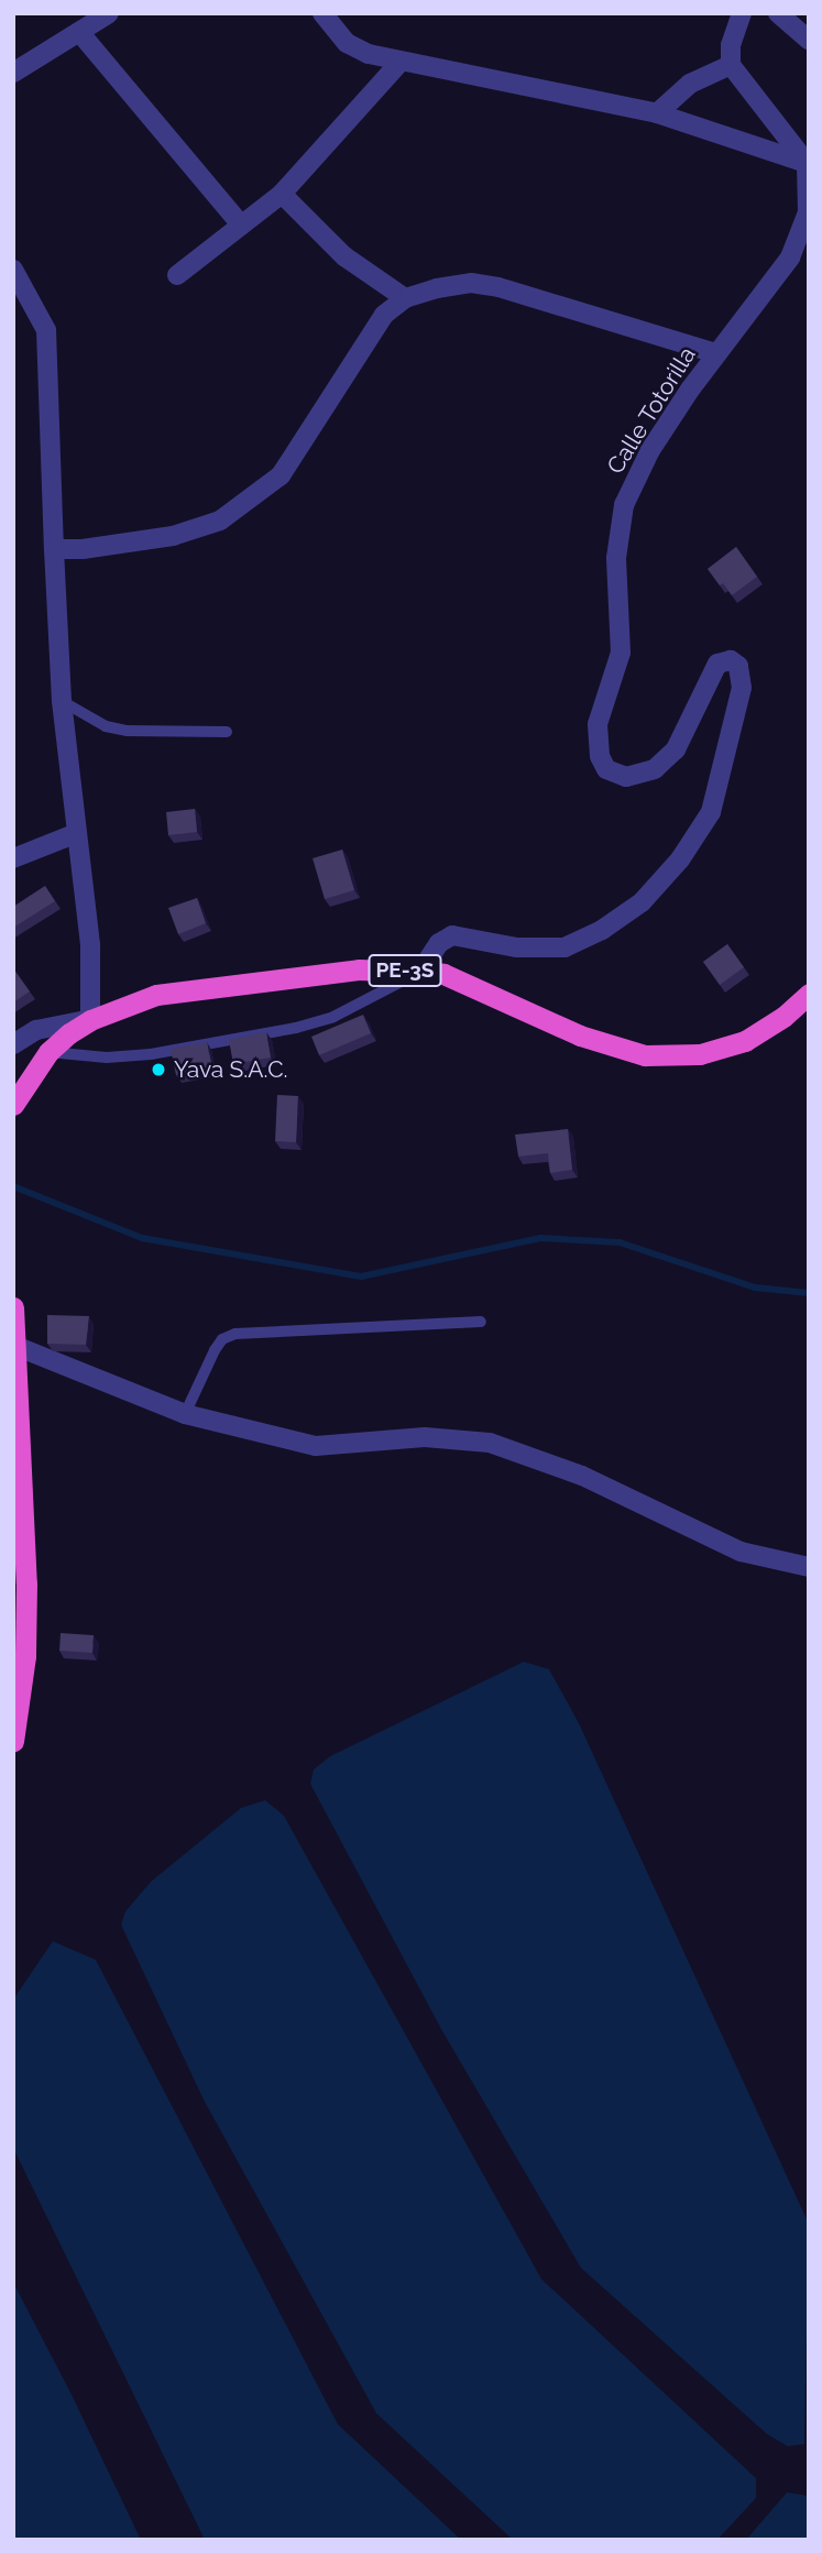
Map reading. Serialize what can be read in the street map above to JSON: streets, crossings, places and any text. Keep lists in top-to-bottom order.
{
  "streets": {
    "highway": ["PE-3S"],
    "street": ["Calle Totorilla"]
  },
  "crossings": [
    ["Calle Totorilla", "PE-3S"]
  ],
  "places": ["Yava S.A.C."]
}
